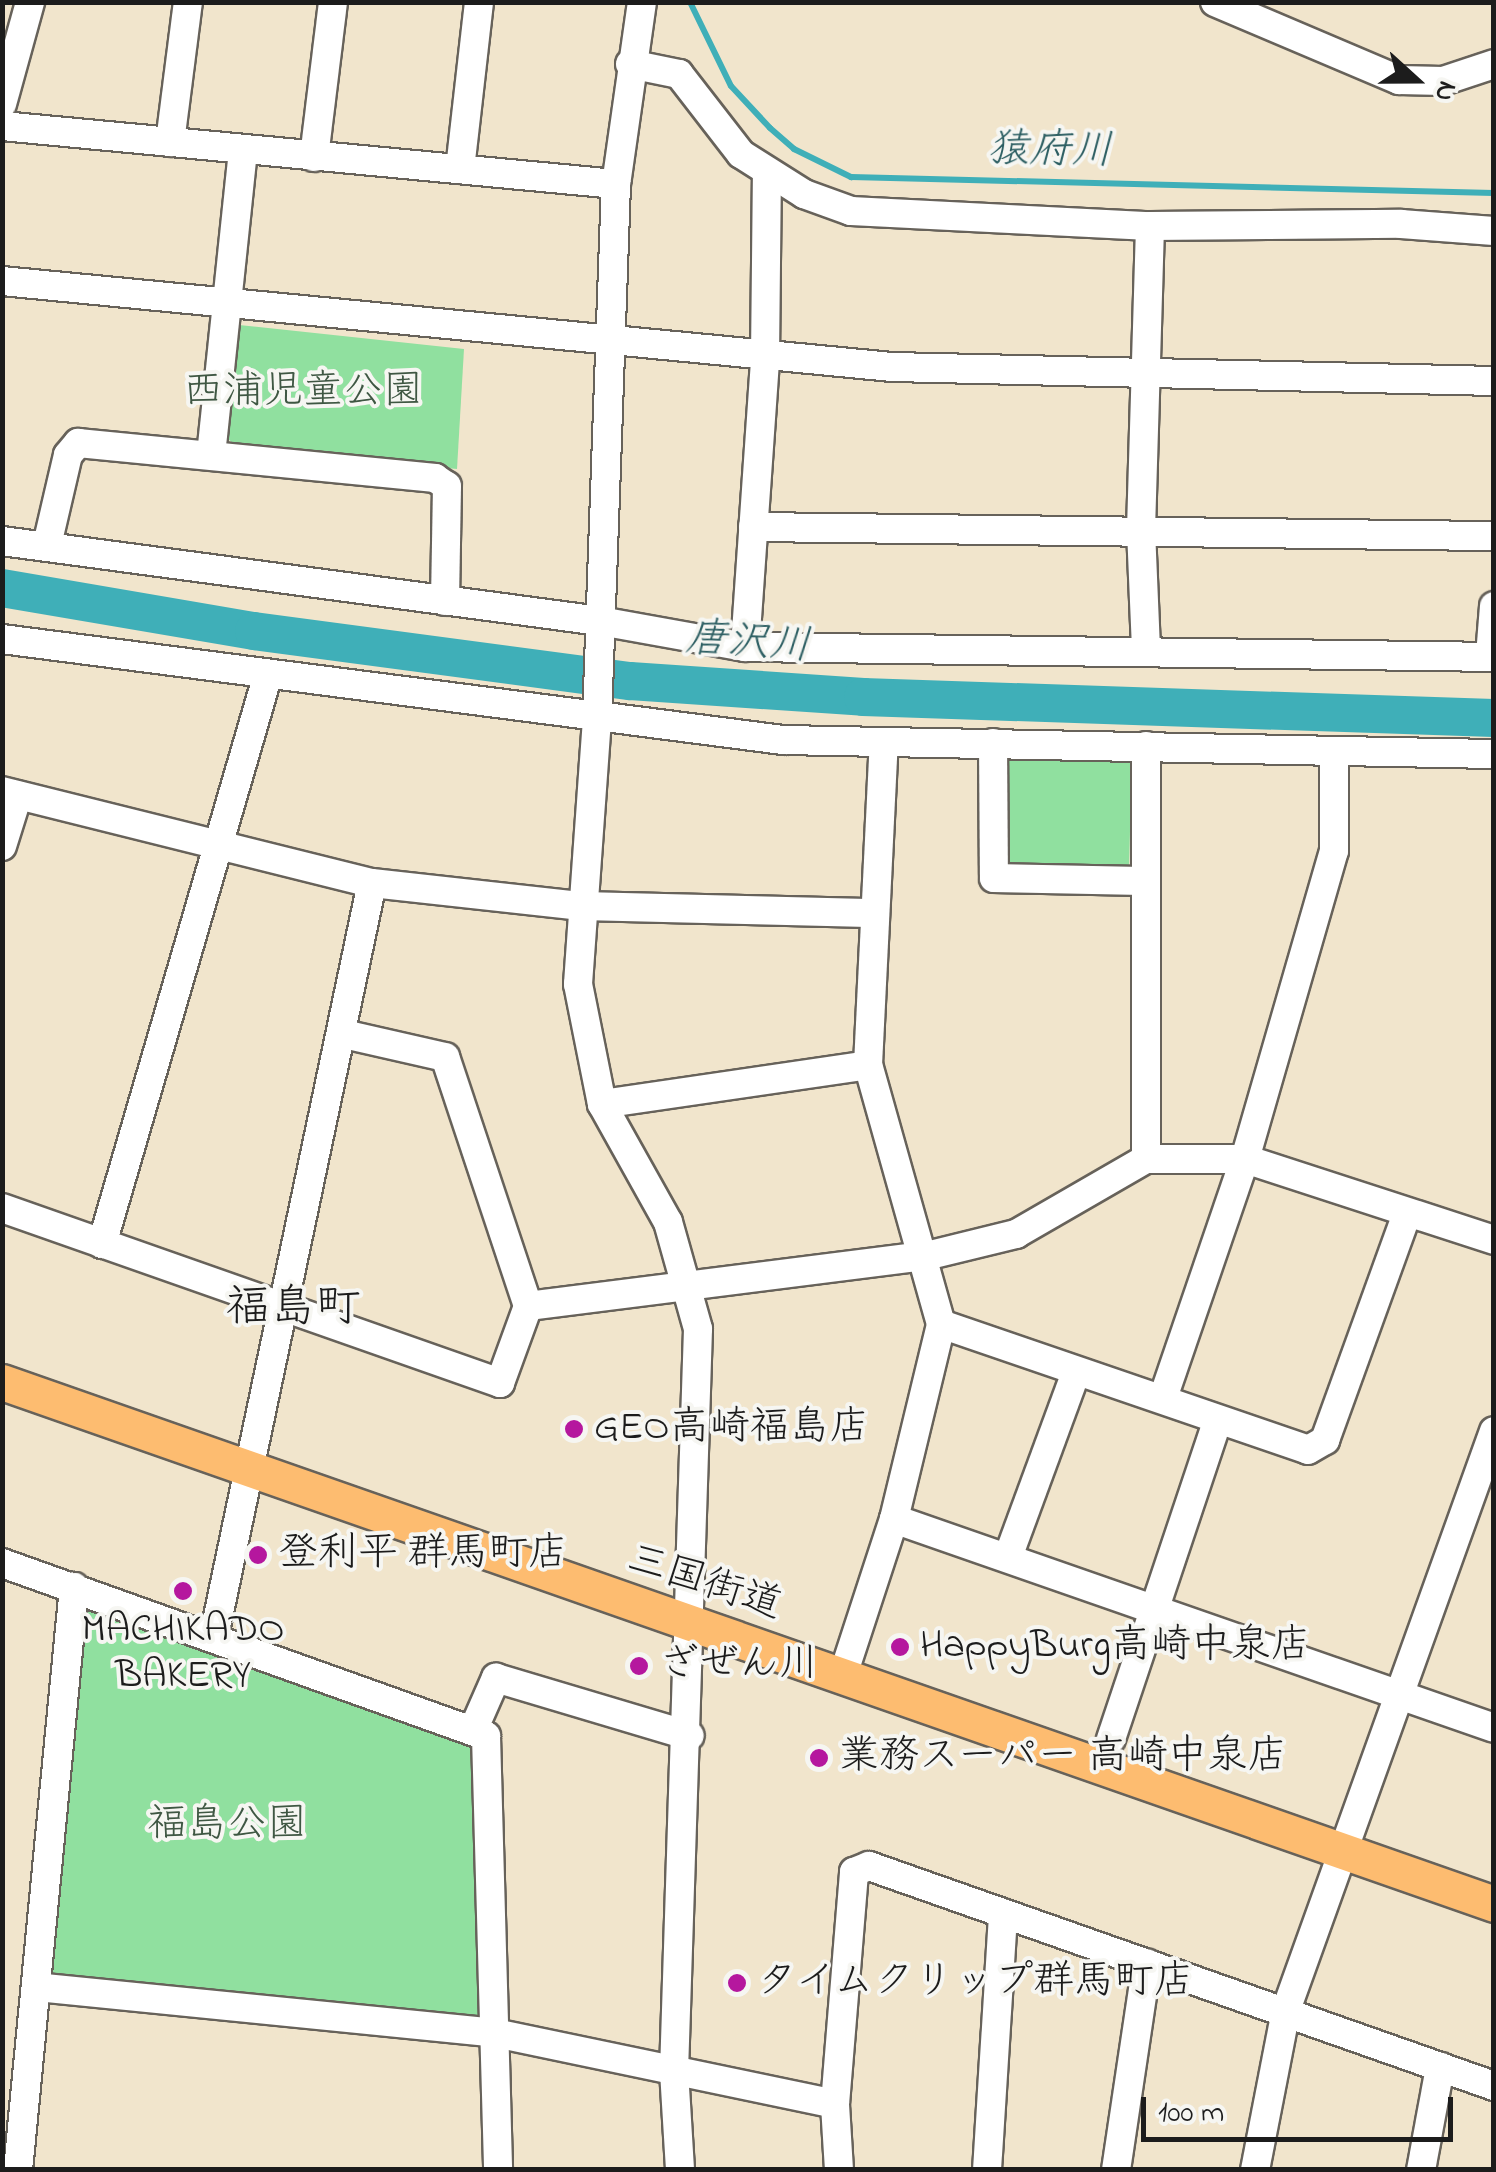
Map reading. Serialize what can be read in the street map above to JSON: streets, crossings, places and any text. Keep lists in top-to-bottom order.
{
  "streets": {
    "main road": ["三国街道"]
  },
  "districts": ["福島町"],
  "water": ["猿府川", "唐沢川"],
  "parks": ["西浦児童公園", "福島公園"],
  "places": [
    "GEO高崎福島店",
    "登利平 群馬町店",
    "MACHIKADO BAKERY",
    "HappyBurg高崎中泉店",
    "ざぜん川",
    "業務スーパー 高崎中泉店",
    "タイムクリップ群馬町店"
  ],
  "scale_bar": "100 m",
  "north": "right"
}
